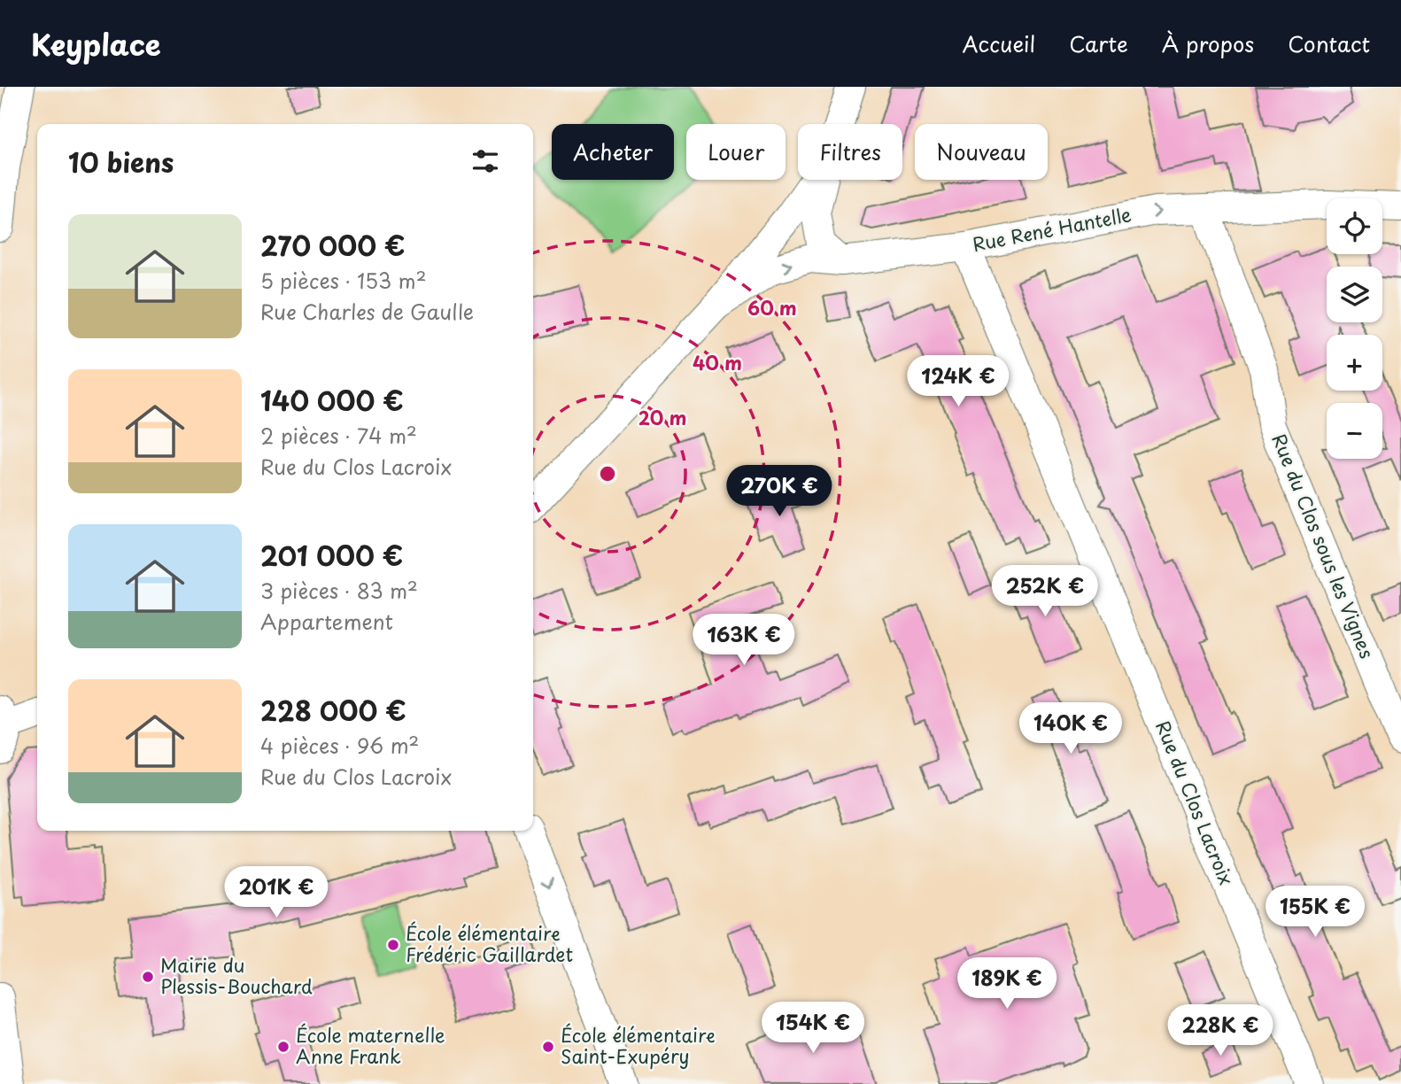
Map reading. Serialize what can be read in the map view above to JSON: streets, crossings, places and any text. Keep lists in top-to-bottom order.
{
  "streets": {
    "street": ["Rue René Hantelle", "Rue du Clos sous les Vignes", "Rue du Clos Lacroix"]
  },
  "crossings": [
    ["Rue René Hantelle", "Rue du Clos sous les Vignes"],
    ["Rue René Hantelle", "Rue du Clos Lacroix"]
  ],
  "one_way": ["Rue René Hantelle"],
  "places": [
    "École élémentaire Frédéric Gaillardet",
    "Mairie du Plessis-Bouchard",
    "École maternelle Anne Frank",
    "École élémentaire Saint-Exupéry"
  ],
  "page": {
    "header": "Keyplace",
    "nav": [
      "Accueil",
      "Carte",
      "À propos",
      "Contact"
    ],
    "chip": [
      "Acheter",
      "Louer",
      "Filtres",
      "Nouveau"
    ],
    "heading": "10 biens",
    "map_buttons": ["+", "−"],
    "list": [
      {
        "name": "270 000 €",
        "note": "5 pièces · 153 m² · Rue Charles de Gaulle"
      },
      {
        "name": "140 000 €",
        "note": "2 pièces · 74 m² · Rue du Clos Lacroix"
      },
      {
        "name": "201 000 €",
        "note": "3 pièces · 83 m² · Appartement"
      },
      {
        "name": "228 000 €",
        "note": "4 pièces · 96 m² · Rue du Clos Lacroix"
      }
    ],
    "price": [
      "124K €",
      "270K €",
      "252K €",
      "163K €",
      "140K €",
      "201K €",
      "155K €",
      "189K €",
      "154K €",
      "228K €"
    ]
  },
  "rings": ["60 m", "40 m", "20 m"]
}
